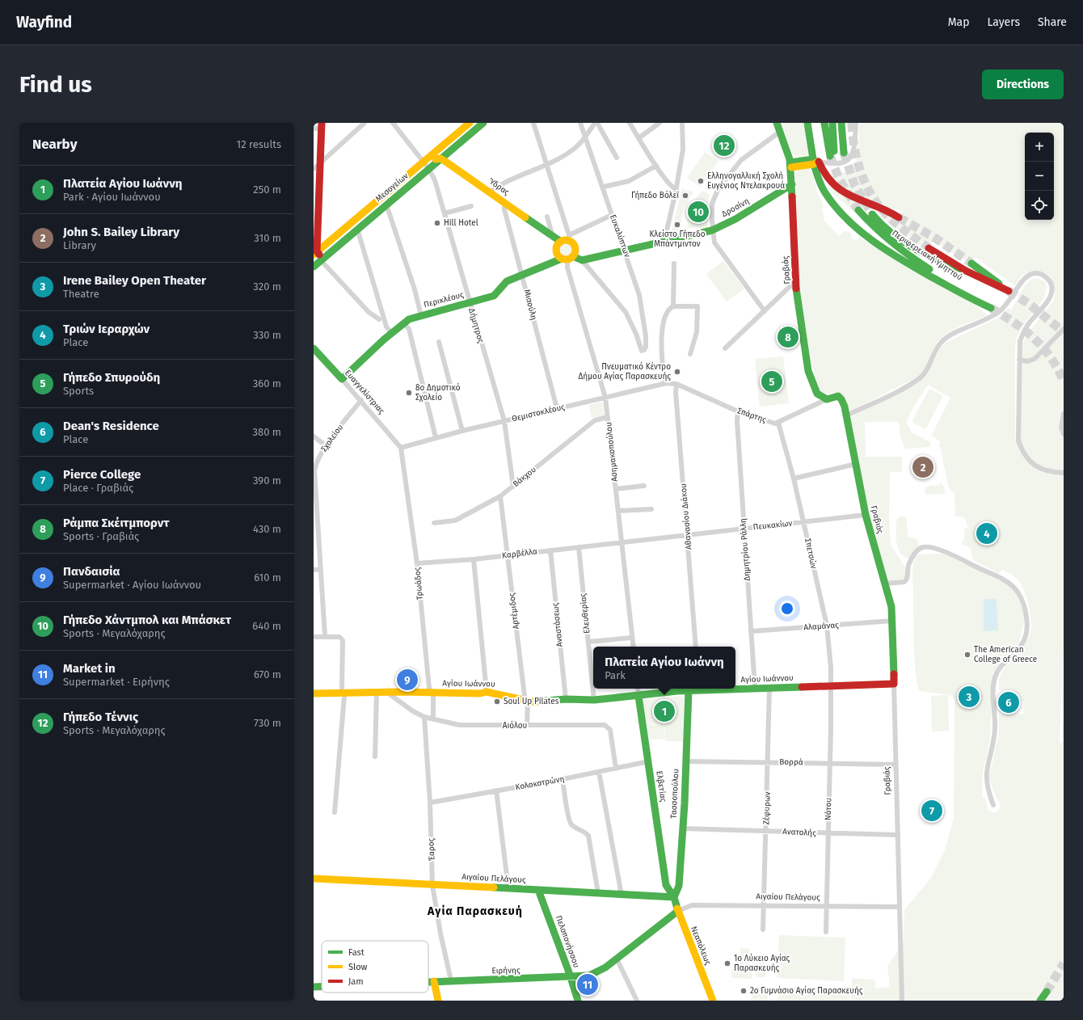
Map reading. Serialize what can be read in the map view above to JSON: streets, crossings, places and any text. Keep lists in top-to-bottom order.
{
  "streets": {
    "main road": [
      "Ύδρας",
      "Μεσογείων",
      "Δροσίνη",
      "Περιφερειακή Υμηττού",
      "Γραβιάς",
      "Περικλέους",
      "Ευαγγελίστριας",
      "Αγίου Ιωάννου",
      "Ελβετίας",
      "Τασσοπούλου",
      "Αιγαίου Πελάγους",
      "Πελοπονήσσου",
      "Νεαπόλεως",
      "Ειρήνης"
    ],
    "street": [
      "Ευκαλύπτων",
      "Μιαούλη",
      "Δήμητρος",
      "Θεμιστοκλέους",
      "Σπάρτης",
      "Σχολείου",
      "Ασημακοπούλου",
      "Βάκχου",
      "Αθανασίου Διάκου",
      "Πευκακίων",
      "Δημητρίου Ράλλη",
      "Καρβέλλα",
      "Σπετσών",
      "Τρωάδος",
      "Αρτέμιδος",
      "Ελευθερίας",
      "Αναστάσεως",
      "Αλαμάνας",
      "Αιόλου",
      "Βορρά",
      "Κολοκοτρώνη",
      "Ζέφυρων",
      "Νότου",
      "Ανατολής",
      "Έαρος"
    ]
  },
  "crossings": [
    ["Ύδρας", "Μεσογείων"],
    ["Ύδρας", "Περικλέους"],
    ["Ύδρας", "Μιαούλη"],
    ["Ύδρας", "Ασημακοπούλου"],
    ["Μεσογείων", "Δήμητρος"],
    ["Δροσίνη", "Γραβιάς"],
    ["Γραβιάς", "Πευκακίων"],
    ["Γραβιάς", "Αλαμάνας"],
    ["Γραβιάς", "Αγίου Ιωάννου"],
    ["Γραβιάς", "Βορρά"],
    ["Γραβιάς", "Ανατολής"],
    ["Γραβιάς", "Αιγαίου Πελάγους"],
    ["Περικλέους", "Μιαούλη"],
    ["Περικλέους", "Δήμητρος"],
    ["Περικλέους", "Ευαγγελίστριας"],
    ["Περικλέους", "Ασημακοπούλου"],
    ["Μιαούλη", "Θεμιστοκλέους"],
    ["Δήμητρος", "Θεμιστοκλέους"],
    ["Δήμητρος", "Βάκχου"],
    ["Ευαγγελίστριας", "Θεμιστοκλέους"],
    ["Ευαγγελίστριας", "Σχολείου"],
    ["Ευαγγελίστριας", "Τρωάδος"],
    ["Θεμιστοκλέους", "Σπάρτης"],
    ["Θεμιστοκλέους", "Ασημακοπούλου"],
    ["Θεμιστοκλέους", "Αθανασίου Διάκου"],
    ["Θεμιστοκλέους", "Τρωάδος"],
    ["Σπάρτης", "Αθανασίου Διάκου"],
    ["Σπάρτης", "Δημητρίου Ράλλη"],
    ["Σπάρτης", "Σπετσών"],
    ["Ασημακοπούλου", "Βάκχου"],
    ["Ασημακοπούλου", "Πευκακίων"],
    ["Ασημακοπούλου", "Καρβέλλα"],
    ["Βάκχου", "Αρτέμιδος"],
    ["Αθανασίου Διάκου", "Πευκακίων"],
    ["Πευκακίων", "Δημητρίου Ράλλη"],
    ["Πευκακίων", "Καρβέλλα"],
    ["Πευκακίων", "Σπετσών"],
    ["Δημητρίου Ράλλη", "Αλαμάνας"],
    ["Δημητρίου Ράλλη", "Αγίου Ιωάννου"],
    ["Καρβέλλα", "Τρωάδος"],
    ["Καρβέλλα", "Αρτέμιδος"],
    ["Καρβέλλα", "Ελευθερίας"],
    ["Καρβέλλα", "Αναστάσεως"],
    ["Σπετσών", "Αλαμάνας"],
    ["Σπετσών", "Αγίου Ιωάννου"],
    ["Σπετσών", "Νότου"],
    ["Τρωάδος", "Αγίου Ιωάννου"],
    ["Τρωάδος", "Αιόλου"],
    ["Αρτέμιδος", "Αγίου Ιωάννου"],
    ["Αρτέμιδος", "Αιόλου"],
    ["Ελευθερίας", "Αγίου Ιωάννου"],
    ["Αναστάσεως", "Αγίου Ιωάννου"],
    ["Αγίου Ιωάννου", "Αιόλου"],
    ["Αγίου Ιωάννου", "Ελβετίας"],
    ["Αγίου Ιωάννου", "Τασσοπούλου"],
    ["Αγίου Ιωάννου", "Ζέφυρων"],
    ["Αγίου Ιωάννου", "Νότου"],
    ["Αιόλου", "Κολοκοτρώνη"],
    ["Αιόλου", "Έαρος"],
    ["Βορρά", "Τασσοπούλου"],
    ["Βορρά", "Ζέφυρων"],
    ["Βορρά", "Νότου"],
    ["Κολοκοτρώνη", "Ελβετίας"],
    ["Κολοκοτρώνη", "Έαρος"],
    ["Ελβετίας", "Τασσοπούλου"],
    ["Ελβετίας", "Αιγαίου Πελάγους"],
    ["Ελβετίας", "Νεαπόλεως"],
    ["Τασσοπούλου", "Ανατολής"],
    ["Τασσοπούλου", "Αιγαίου Πελάγους"],
    ["Τασσοπούλου", "Νεαπόλεως"],
    ["Ζέφυρων", "Ανατολής"],
    ["Ζέφυρων", "Αιγαίου Πελάγους"],
    ["Νότου", "Ανατολής"],
    ["Νότου", "Αιγαίου Πελάγους"],
    ["Έαρος", "Αιγαίου Πελάγους"],
    ["Έαρος", "Ειρήνης"],
    ["Αιγαίου Πελάγους", "Πελοπονήσσου"],
    ["Αιγαίου Πελάγους", "Νεαπόλεως"],
    ["Αιγαίου Πελάγους", "Ειρήνης"],
    ["Πελοπονήσσου", "Ειρήνης"],
    ["Νεαπόλεως", "Ειρήνης"]
  ],
  "districts": ["Αγία Παρασκευή"],
  "places": [
    "Ελληνογαλλική Σχολή Ευγένιος Ντελακρουά",
    "Γήπεδο Βόλεϊ",
    "Hill Hotel",
    "Κλείστο Γήπεδο Μπάντμιντον",
    "Πνευματικό Κέντρο Δήμου Αγίας Παρασκευής",
    "8ο Δημοτικό Σχολείο",
    "The American College of Greece",
    "Soul Up Pilates",
    "1ο Λύκειο Αγίας Παρασκευής",
    "2ο Γυμνάσιο Αγίας Παρασκευής"
  ],
  "legend": ["Fast", "Slow", "Jam"],
  "page": {
    "header": "Wayfind",
    "nav": ["Map", "Layers", "Share"],
    "buttons": "Directions",
    "title": "Find us",
    "heading": ["Nearby", "12 results"],
    "map_buttons": ["+", "−"],
    "pins": [
      "12",
      "10",
      "8",
      "5",
      "2",
      "4",
      "9",
      "3",
      "6",
      "1",
      "7",
      "11"
    ],
    "list": [
      {
        "mark": "1",
        "name": "Πλατεία Αγίου Ιωάννη",
        "note": "Park · Αγίου Ιωάννου",
        "value": "250 m"
      },
      {
        "mark": "2",
        "name": "John S. Bailey Library",
        "note": "Library",
        "value": "310 m"
      },
      {
        "mark": "3",
        "name": "Irene Bailey Open Theater",
        "note": "Theatre",
        "value": "320 m"
      },
      {
        "mark": "4",
        "name": "Τριών Ιεραρχών",
        "note": "Place",
        "value": "330 m"
      },
      {
        "mark": "5",
        "name": "Γήπεδο Σπυρούδη",
        "note": "Sports",
        "value": "360 m"
      },
      {
        "mark": "6",
        "name": "Dean's Residence",
        "note": "Place",
        "value": "380 m"
      },
      {
        "mark": "7",
        "name": "Pierce College",
        "note": "Place · Γραβιάς",
        "value": "390 m"
      },
      {
        "mark": "8",
        "name": "Ράμπα Σκέιτμπορντ",
        "note": "Sports · Γραβιάς",
        "value": "430 m"
      },
      {
        "mark": "9",
        "name": "Πανδαισία",
        "note": "Supermarket · Αγίου Ιωάννου",
        "value": "610 m"
      },
      {
        "mark": "10",
        "name": "Γήπεδο Χάντμπολ και Μπάσκετ",
        "note": "Sports · Μεγαλόχαρης",
        "value": "640 m"
      },
      {
        "mark": "11",
        "name": "Market in",
        "note": "Supermarket · Ειρήνης",
        "value": "670 m"
      },
      {
        "mark": "12",
        "name": "Γήπεδο Τέννις",
        "note": "Sports · Μεγαλόχαρης",
        "value": "730 m"
      }
    ],
    "popup": ["Πλατεία Αγίου Ιωάννη", "Park"]
  }
}
